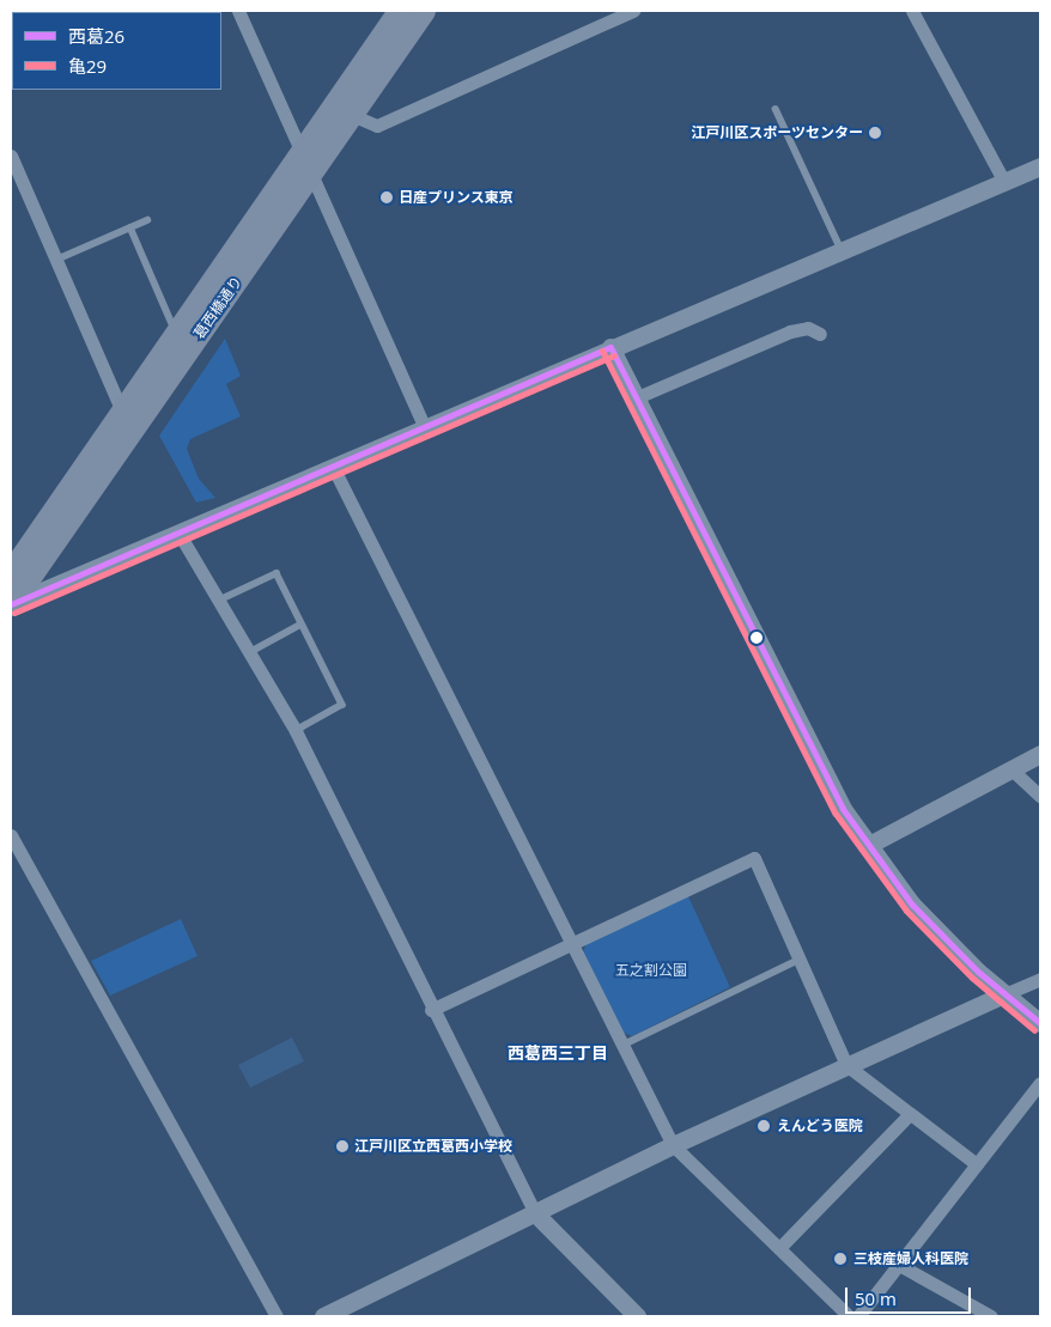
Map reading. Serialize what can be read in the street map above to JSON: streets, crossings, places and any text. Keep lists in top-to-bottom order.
{
  "streets": {
    "main road": ["葛西橋通り"]
  },
  "districts": ["西葛西三丁目"],
  "parks": ["五之割公園"],
  "places": [
    "江戸川区スポーツセンター",
    "日産プリンス東京",
    "えんどう医院",
    "江戸川区立西葛西小学校",
    "三枝産婦人科医院"
  ],
  "lines": ["transit line 西葛26", "transit line 亀29"],
  "legend": ["西葛26", "亀29"],
  "scale_bar": "50 m"
}
